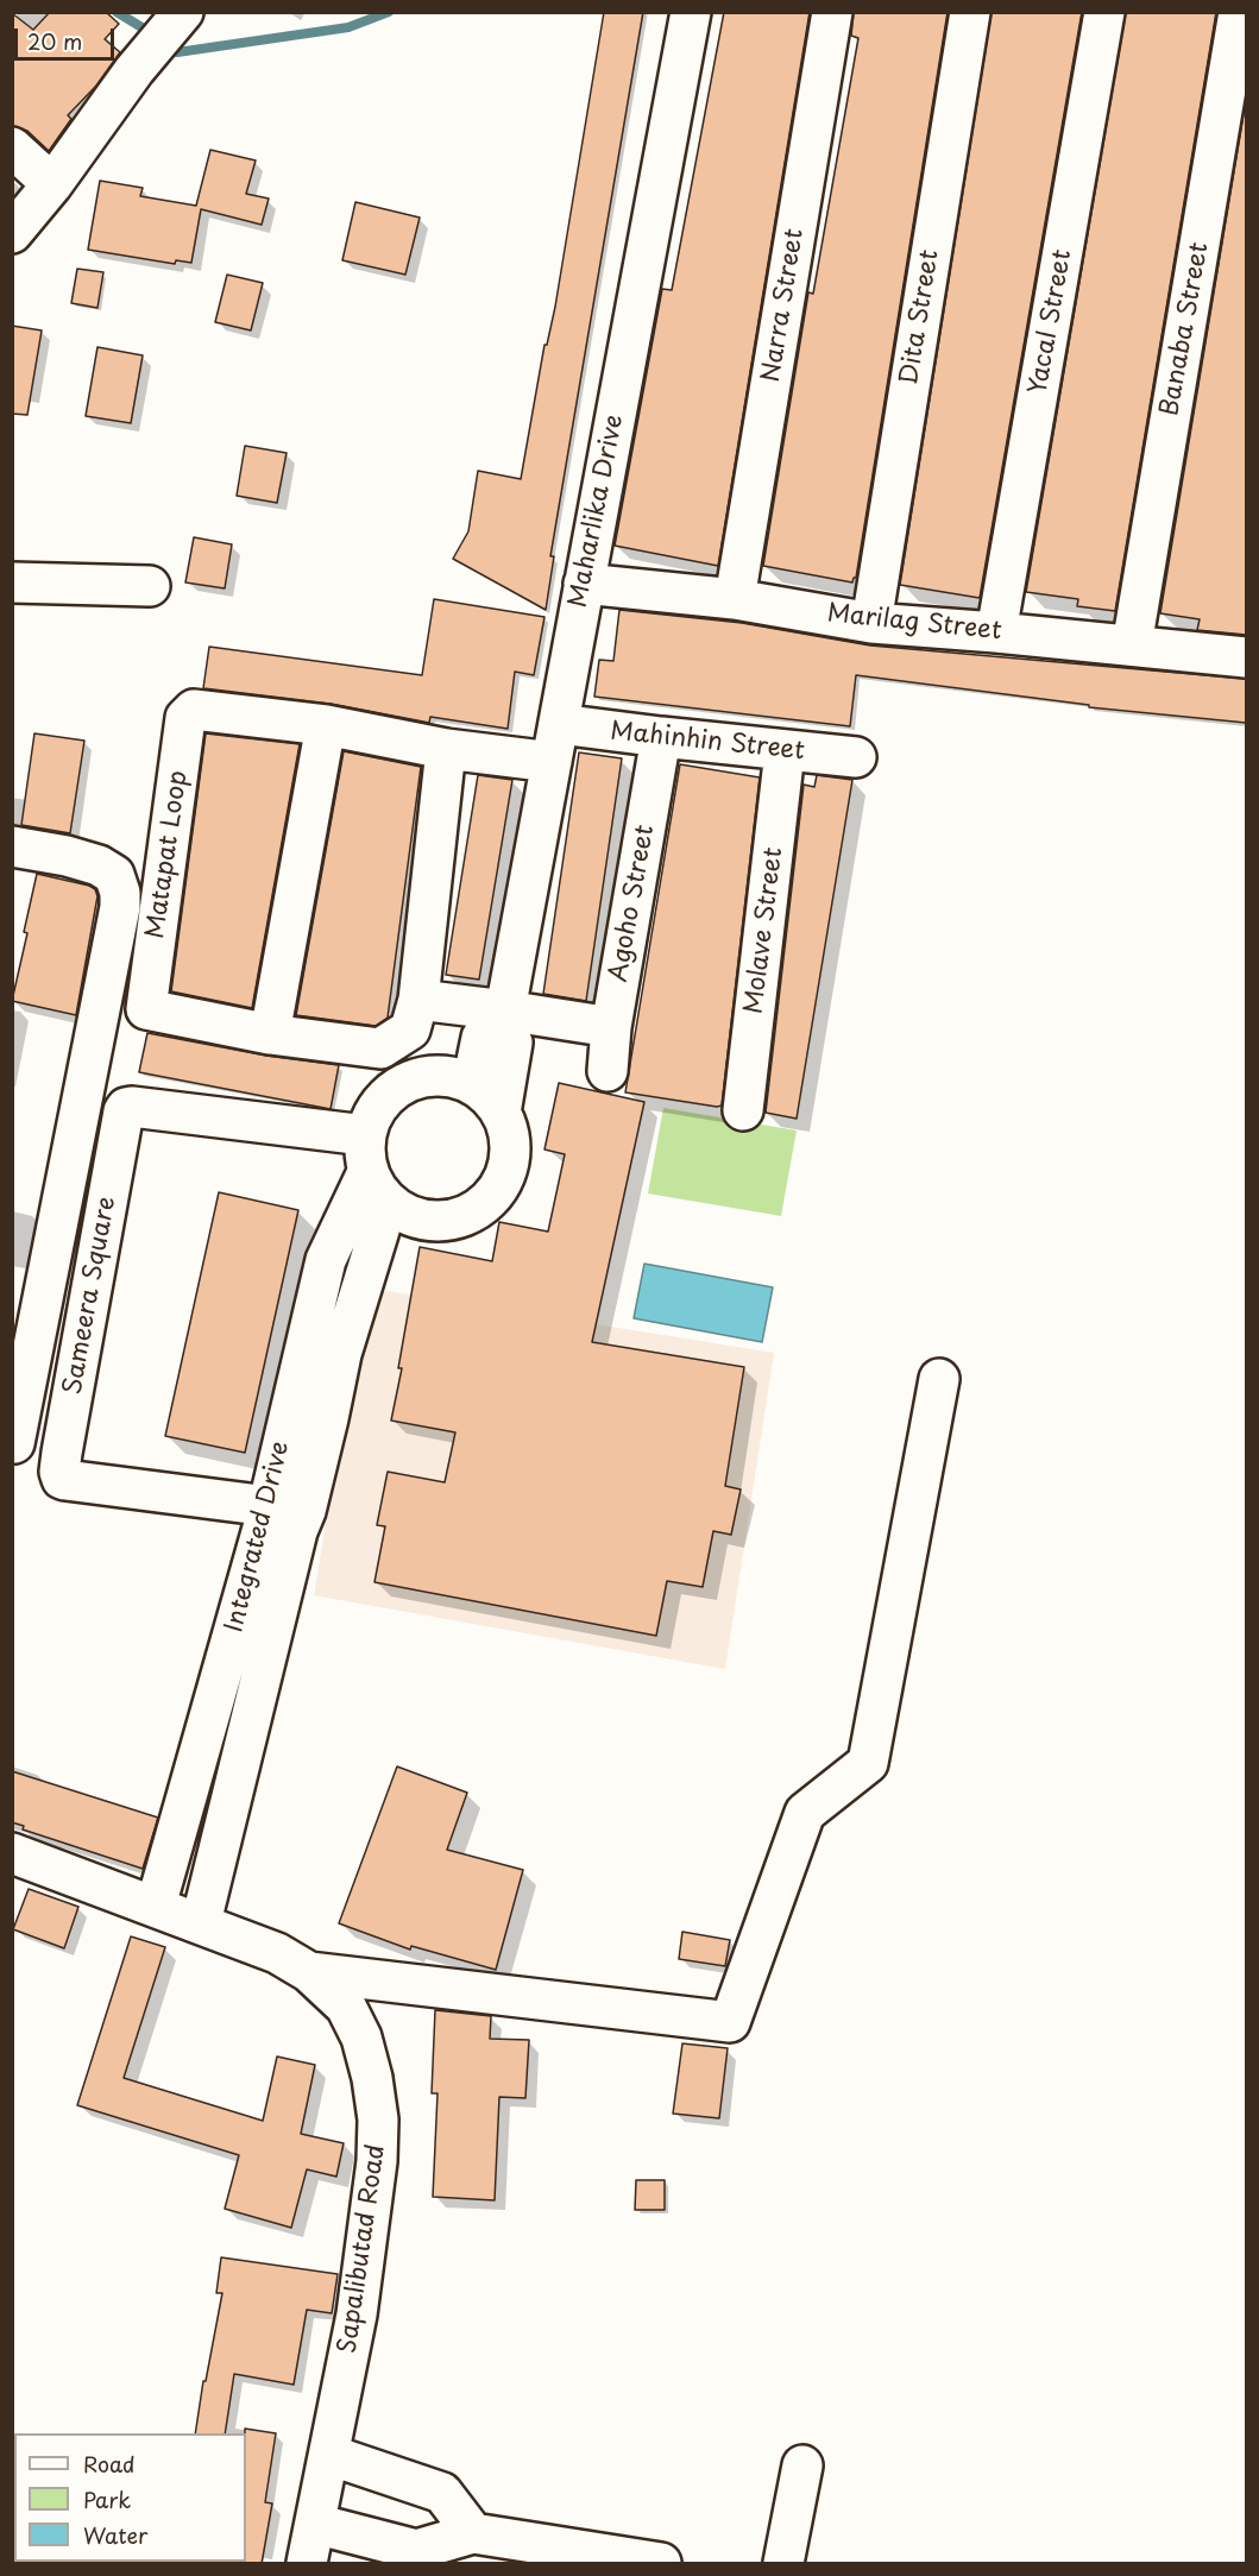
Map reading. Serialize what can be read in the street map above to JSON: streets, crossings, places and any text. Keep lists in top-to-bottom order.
{
  "streets": {
    "street": [
      "Narra Street",
      "Dita Street",
      "Yacal Street",
      "Banaba Street",
      "Maharlika Drive",
      "Marilag Street",
      "Mahinhin Street",
      "Matapat Loop",
      "Agoho Street",
      "Molave Street",
      "Sameera Square",
      "Integrated Drive",
      "Sapalibutad Road"
    ]
  },
  "crossings": [
    ["Narra Street", "Marilag Street"],
    ["Dita Street", "Marilag Street"],
    ["Yacal Street", "Marilag Street"],
    ["Banaba Street", "Marilag Street"],
    ["Maharlika Drive", "Marilag Street"],
    ["Maharlika Drive", "Mahinhin Street"],
    ["Maharlika Drive", "Matapat Loop"],
    ["Mahinhin Street", "Agoho Street"],
    ["Mahinhin Street", "Molave Street"],
    ["Sameera Square", "Integrated Drive"],
    ["Integrated Drive", "Sapalibutad Road"]
  ],
  "legend": ["Road", "Park", "Water"],
  "scale_bar": "20 m"
}
